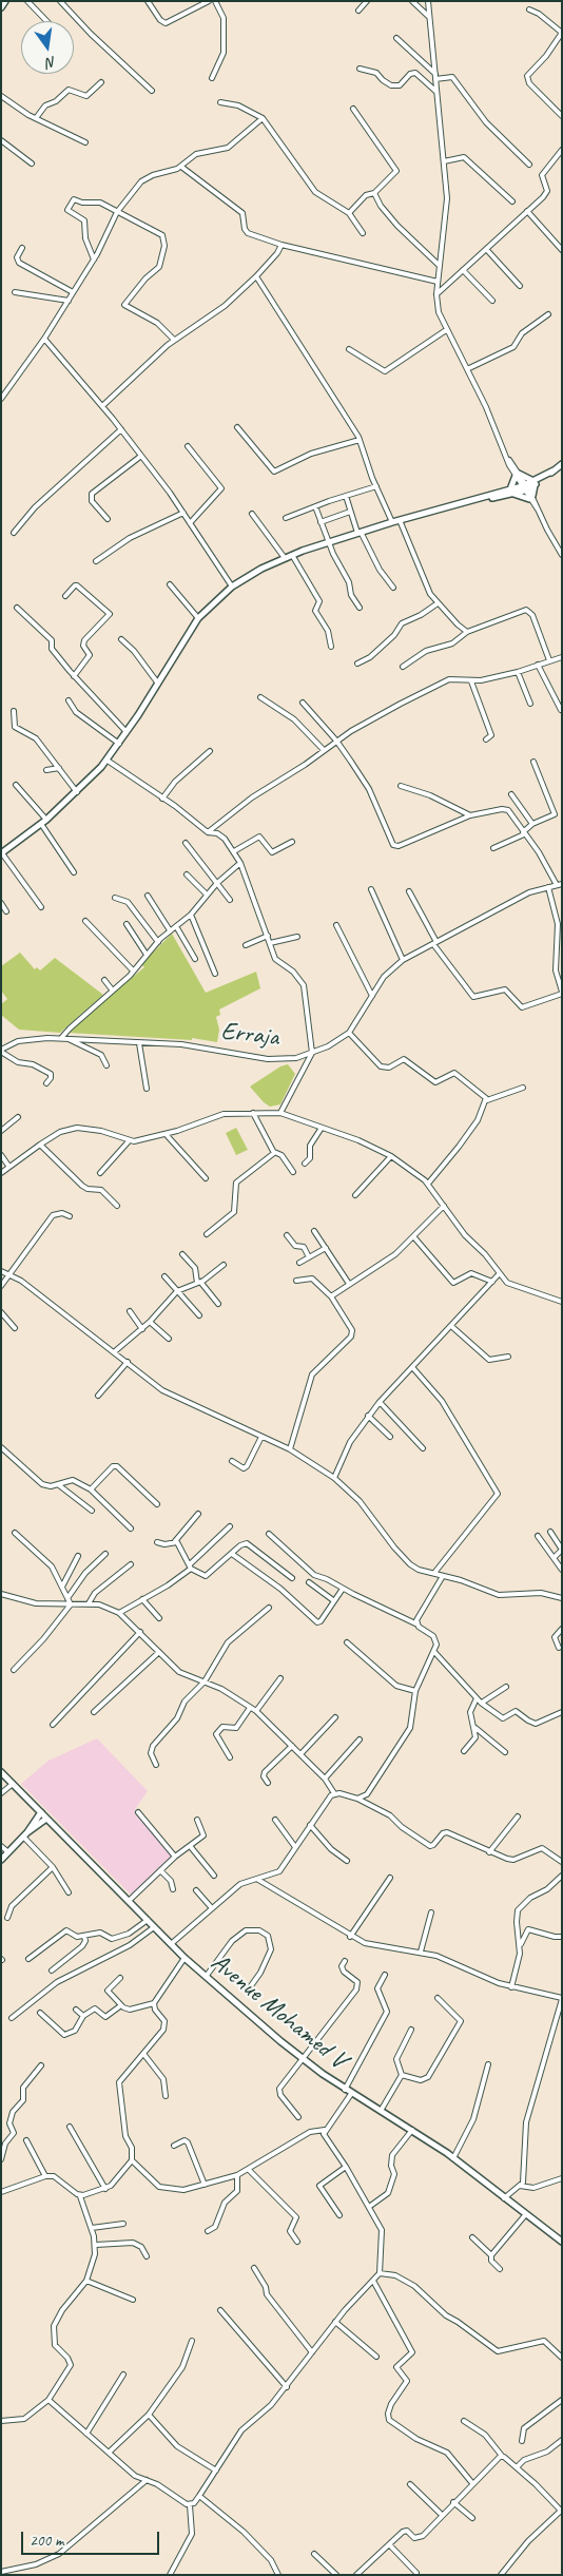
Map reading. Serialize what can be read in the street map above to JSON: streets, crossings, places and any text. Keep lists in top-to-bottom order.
{
  "streets": {
    "main road": ["Avenue Mohamed V"],
    "street": ["Erraja"]
  },
  "scale_bar": "200 m",
  "north": "bottom"
}
